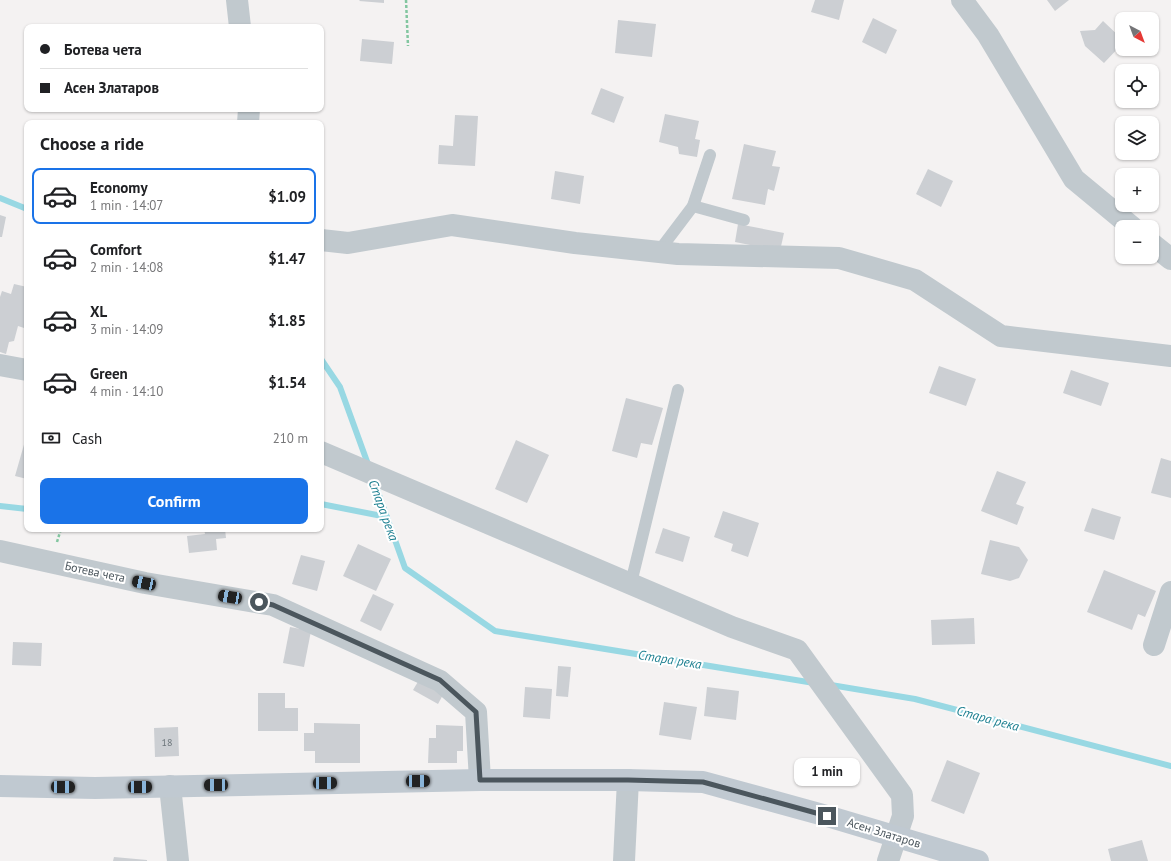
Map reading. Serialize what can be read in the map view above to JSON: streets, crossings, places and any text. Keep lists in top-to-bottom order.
{
  "streets": {
    "street": ["Ботева чета", "Асен Златаров"]
  },
  "crossings": [
    ["Ботева чета", "Асен Златаров"]
  ],
  "water": ["Стара река"],
  "house_numbers": ["18"],
  "north": "bottom right",
  "page": {
    "map_buttons": ["+", "−"],
    "banner": ["Ботева чета", "Асен Златаров"],
    "heading": "Choose a ride",
    "list": [
      {
        "name": "Economy",
        "note": "1 min · 14:07",
        "value": "$1.09"
      },
      {
        "name": "Comfort",
        "note": "2 min · 14:08",
        "value": "$1.47"
      },
      {
        "name": "XL",
        "note": "3 min · 14:09",
        "value": "$1.85"
      },
      {
        "name": "Green",
        "note": "4 min · 14:10",
        "value": "$1.54"
      }
    ],
    "pay": ["Cash", "210 m"],
    "buttons": "Confirm",
    "bubble": "1 min"
  }
}
